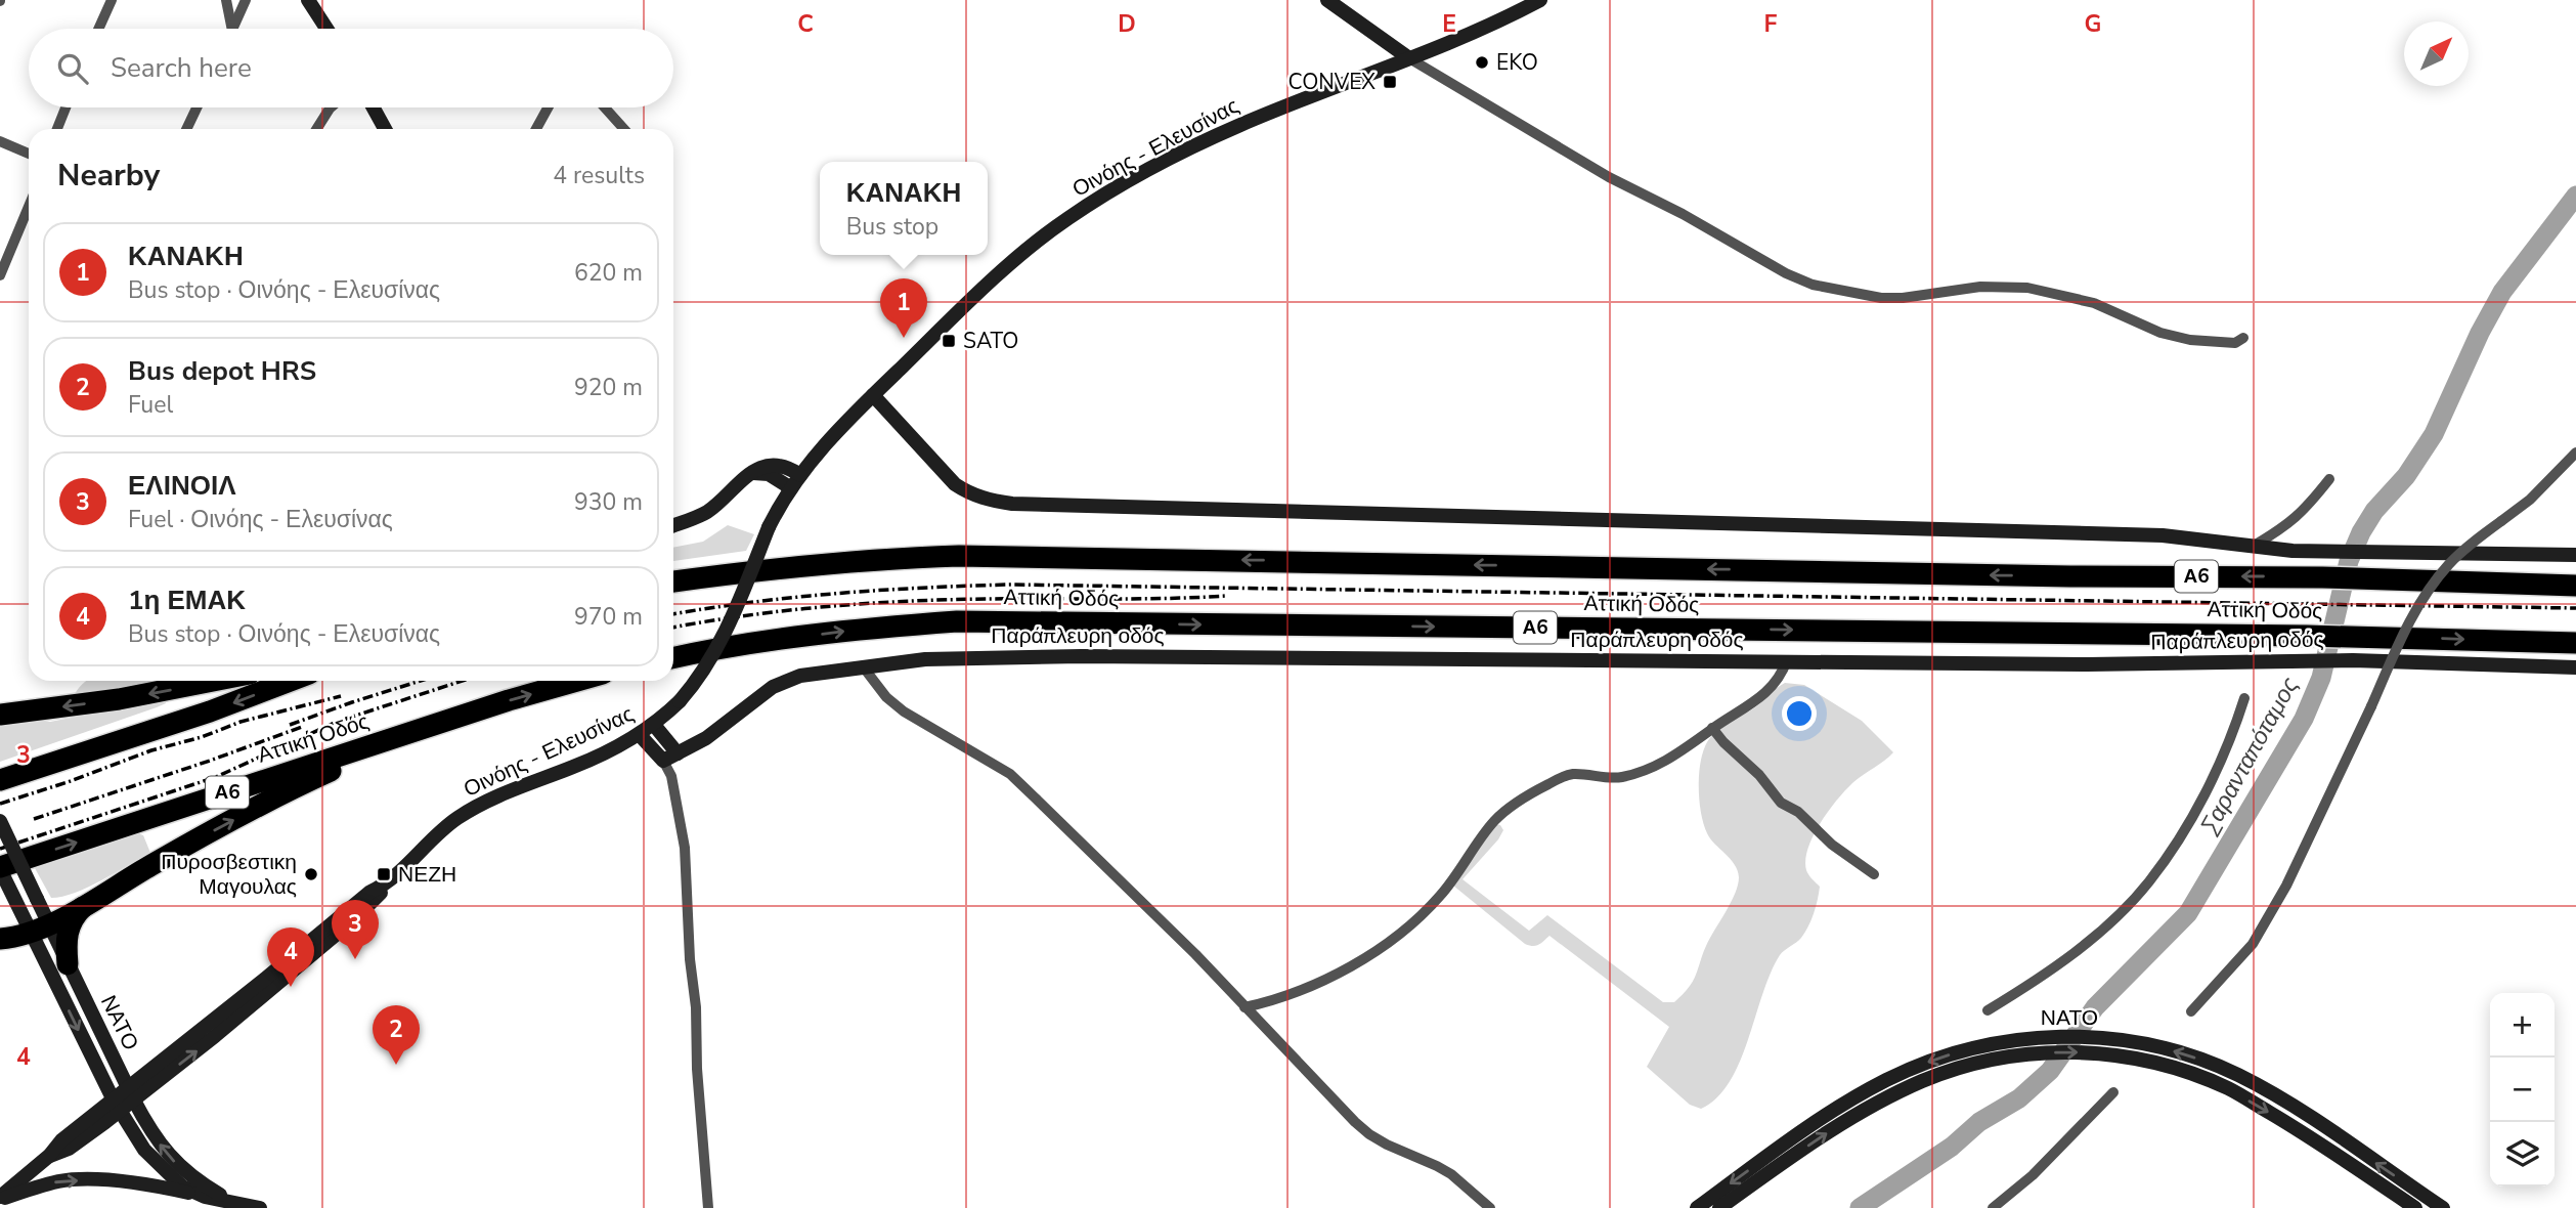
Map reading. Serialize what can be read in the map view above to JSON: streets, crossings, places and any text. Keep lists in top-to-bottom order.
{
  "streets": {
    "highway": ["Α6", "Αττική Οδός"],
    "main road": ["Οινόης - Ελευσίνας", "Παράπλευρη οδός", "ΝΑΤΟ"]
  },
  "crossings": [
    ["Οινόης - Ελευσίνας", "ΝΑΤΟ"],
    ["Αττική Οδός", "ΝΑΤΟ"]
  ],
  "water": ["Σαρανταπόταμος"],
  "places": {
    "other": ["EKO", "Πυροσβεστικη Μαγουλας"],
    "transit": ["CONVEX", "SATO", "ΝΕΖΗ"]
  },
  "north": "top right",
  "page": {
    "search": "Search here",
    "heading": ["Nearby", "4 results"],
    "popup": ["ΚΑΝΑΚΗ", "Bus stop"],
    "list": [
      {
        "mark": "1",
        "name": "ΚΑΝΑΚΗ",
        "note": "Bus stop · Οινόης - Ελευσίνας",
        "value": "620 m"
      },
      {
        "mark": "2",
        "name": "Bus depot HRS",
        "note": "Fuel",
        "value": "920 m"
      },
      {
        "mark": "3",
        "name": "ΕΛΙΝΟΙΛ",
        "note": "Fuel · Οινόης - Ελευσίνας",
        "value": "930 m"
      },
      {
        "mark": "4",
        "name": "1η ΕΜΑΚ",
        "note": "Bus stop · Οινόης - Ελευσίνας",
        "value": "970 m"
      }
    ],
    "pins": [
      "1",
      "3",
      "4",
      "2"
    ],
    "map_buttons": ["+", "−"]
  },
  "grid": {
    "columns": [
      "C",
      "D",
      "E",
      "F",
      "G"
    ],
    "rows": ["3", "4"]
  }
}
